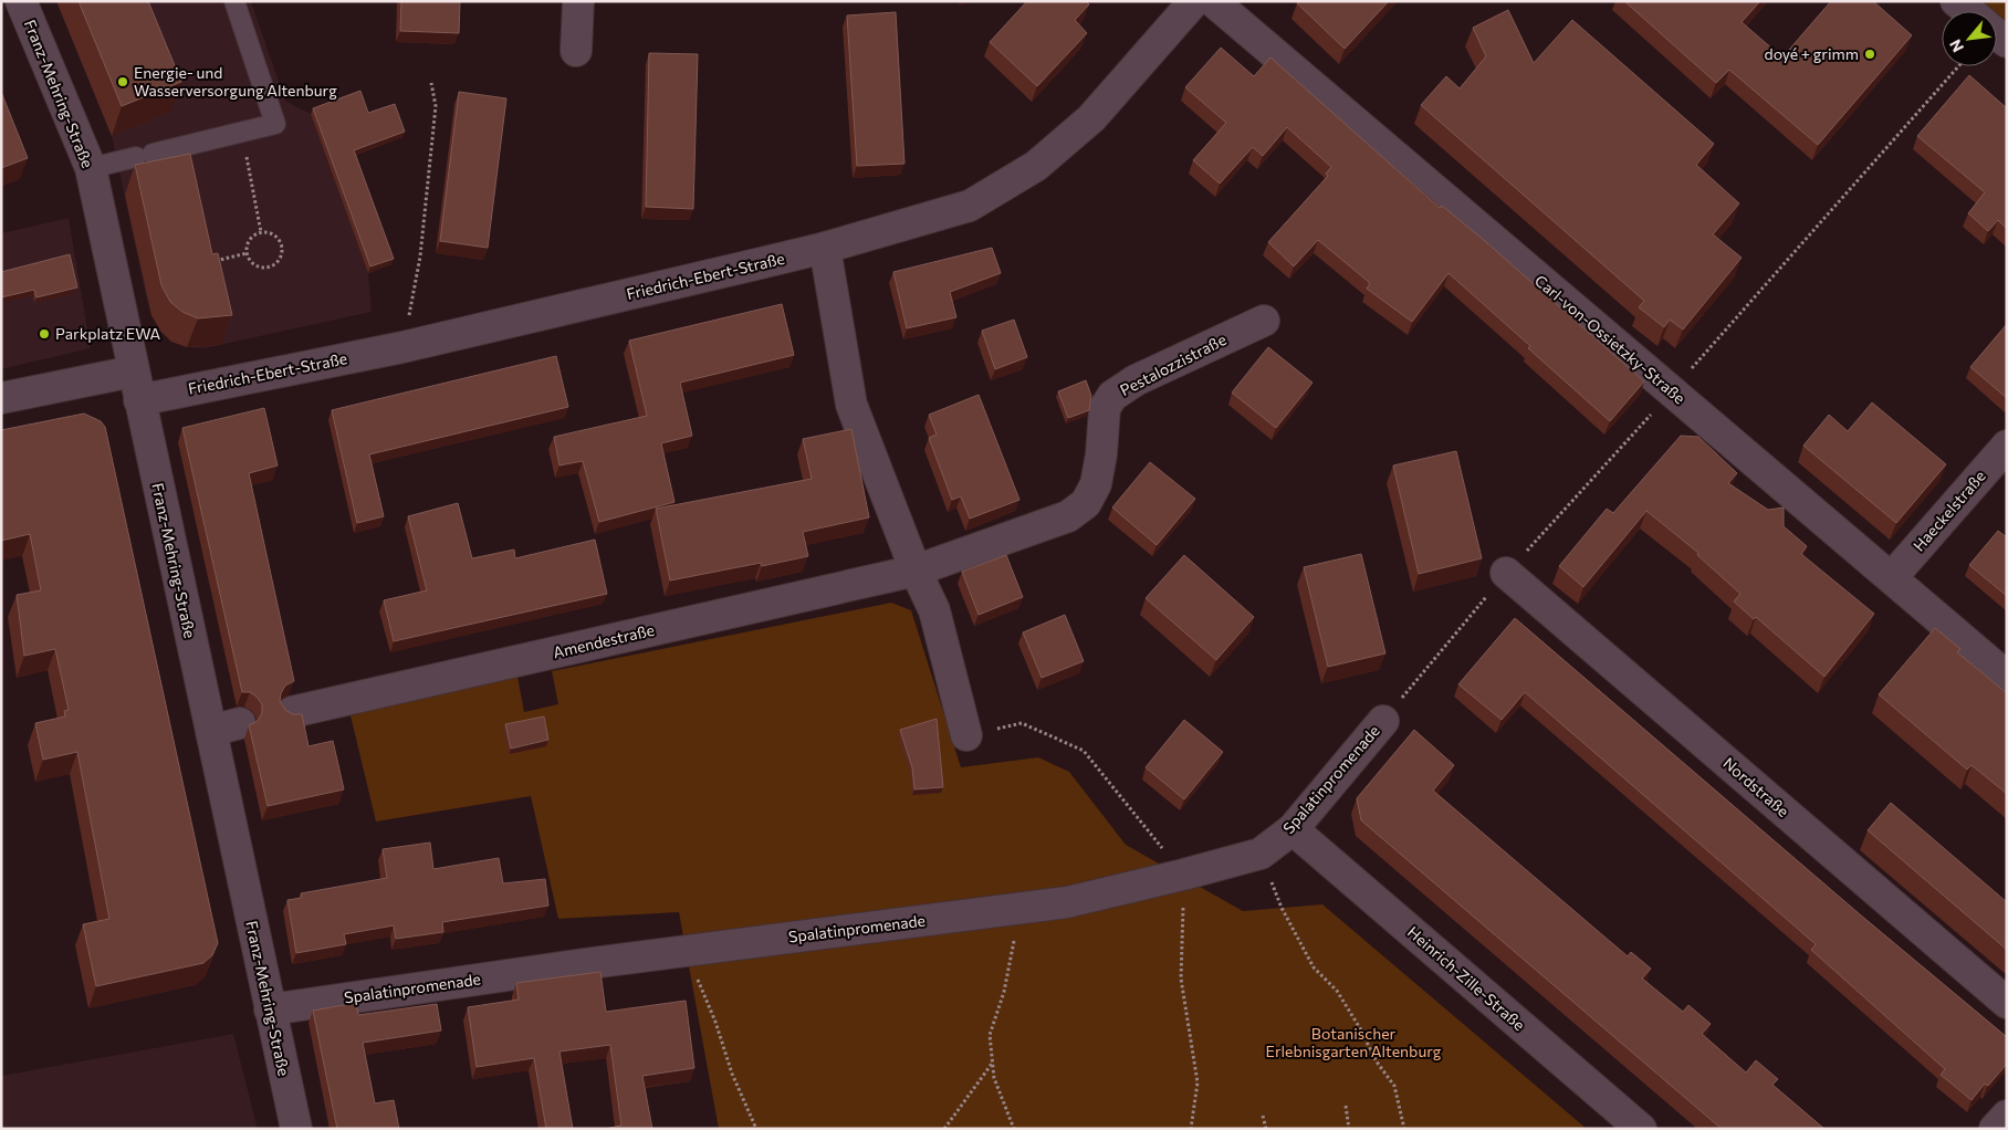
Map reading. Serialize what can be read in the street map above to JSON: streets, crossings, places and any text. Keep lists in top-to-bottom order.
{
  "streets": {
    "street": [
      "Franz-Mehring-Straße",
      "Friedrich-Ebert-Straße",
      "Carl-von-Ossietzky-Straße",
      "Pestalozzistraße",
      "Haeckelstraße",
      "Amendestraße",
      "Spalatinpromenade",
      "Nordstraße",
      "Heinrich-Zille-Straße"
    ]
  },
  "crossings": [
    ["Franz-Mehring-Straße", "Friedrich-Ebert-Straße"],
    ["Franz-Mehring-Straße", "Spalatinpromenade"],
    ["Carl-von-Ossietzky-Straße", "Haeckelstraße"],
    ["Pestalozzistraße", "Amendestraße"],
    ["Spalatinpromenade", "Heinrich-Zille-Straße"]
  ],
  "parks": ["Botanischer Erlebnisgarten Altenburg"],
  "places": ["doyé + grimm", "Energie- und Wasserversorgung Altenburg", "Parkplatz EWA"],
  "north": "bottom left"
}
